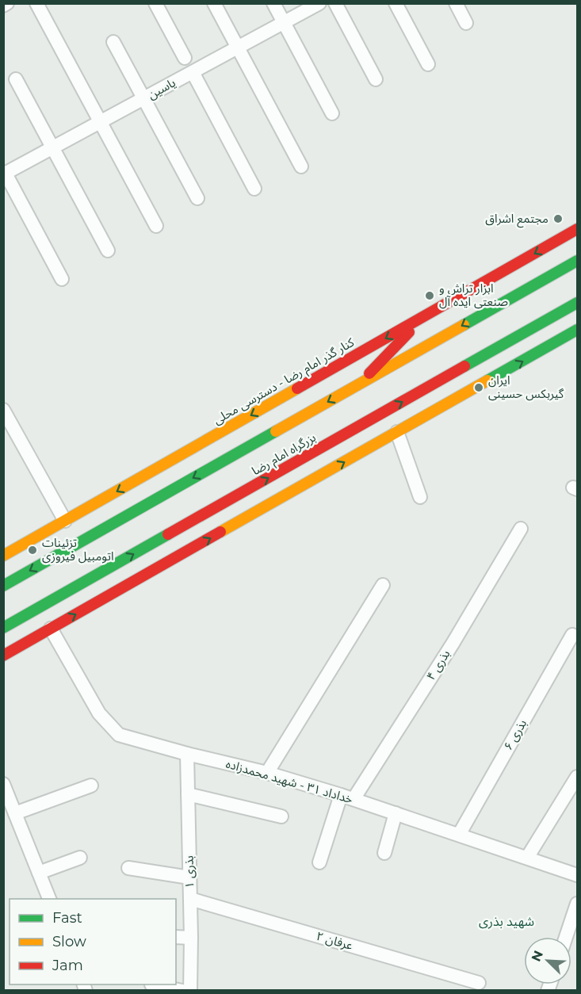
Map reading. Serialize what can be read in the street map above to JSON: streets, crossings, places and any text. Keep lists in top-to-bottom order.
{
  "streets": {
    "main road": ["کنار گذر امام رضا - دسترسی محلی", "بزرگراه امام رضا"],
    "street": [
      "یاسین",
      "بذری ۴",
      "بذری ۶",
      "خداداد ۳۱ - شهید محمدزاده",
      "بذری ۱",
      "عرفان ۲"
    ]
  },
  "crossings": [
    ["بزرگراه امام رضا", "خداداد ۳۱ - شهید محمدزاده"],
    ["بذری ۴", "خداداد ۳۱ - شهید محمدزاده"],
    ["بذری ۶", "خداداد ۳۱ - شهید محمدزاده"],
    ["خداداد ۳۱ - شهید محمدزاده", "بذری ۱"],
    ["بذری ۱", "عرفان ۲"]
  ],
  "districts": ["شهید بذری"],
  "places": [
    "مجتمع اشراق",
    "ابزار تراش و صنعتی ایده آل",
    "ایران گیربکس حسینی",
    "تزئینات اتومبیل فیروزی"
  ],
  "legend": ["Fast", "Slow", "Jam"],
  "north": "top left"
}
